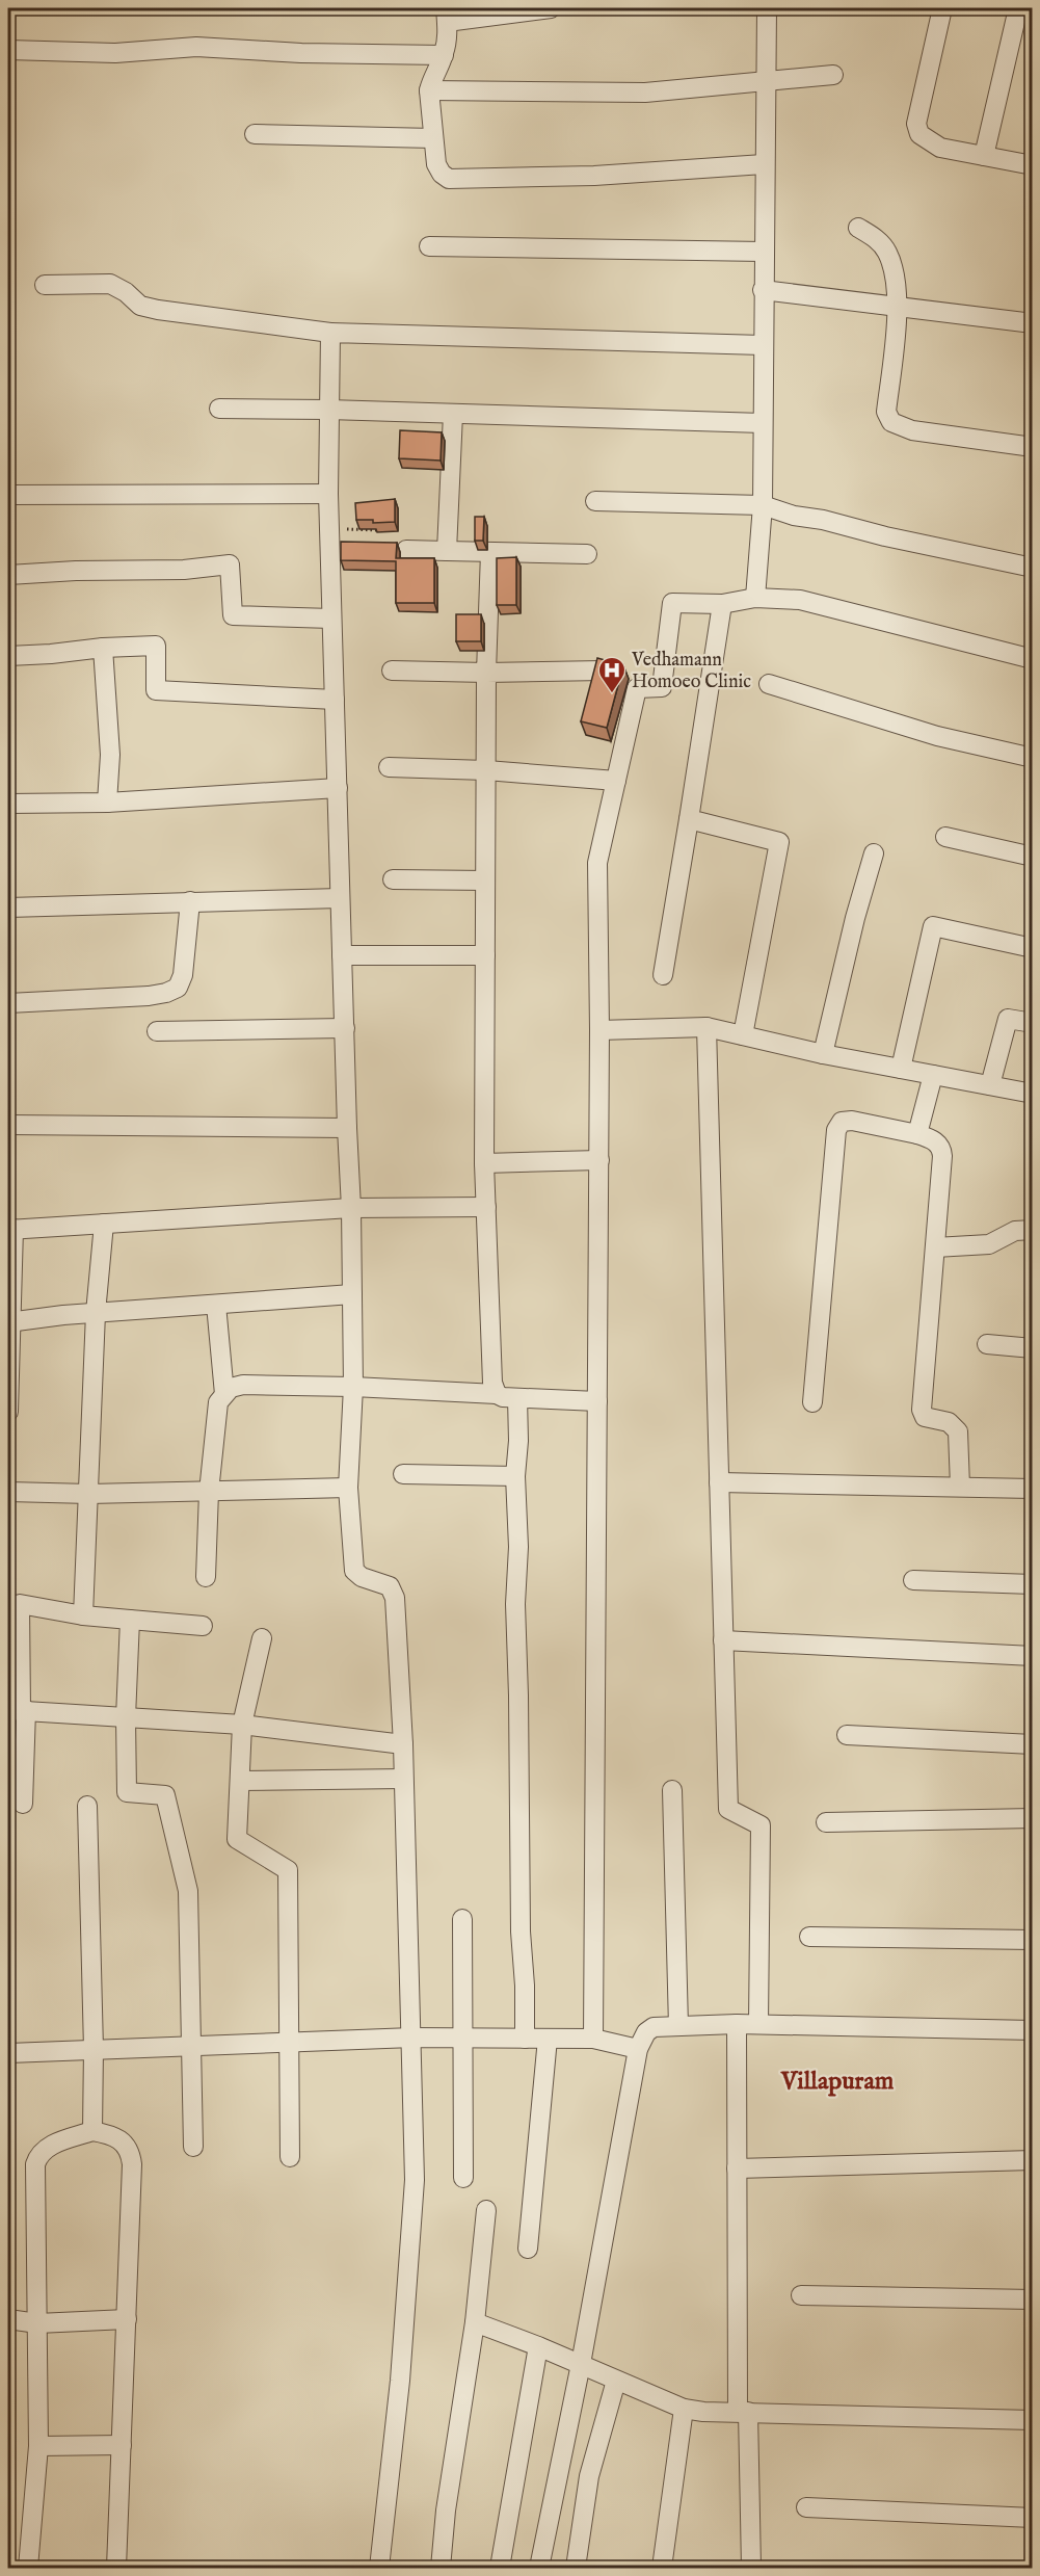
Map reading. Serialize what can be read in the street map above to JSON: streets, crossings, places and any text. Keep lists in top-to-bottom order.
{
  "districts": ["Villapuram"],
  "places": {
    "hospital": ["Vedhamann Homoeo Clinic"]
  }
}
